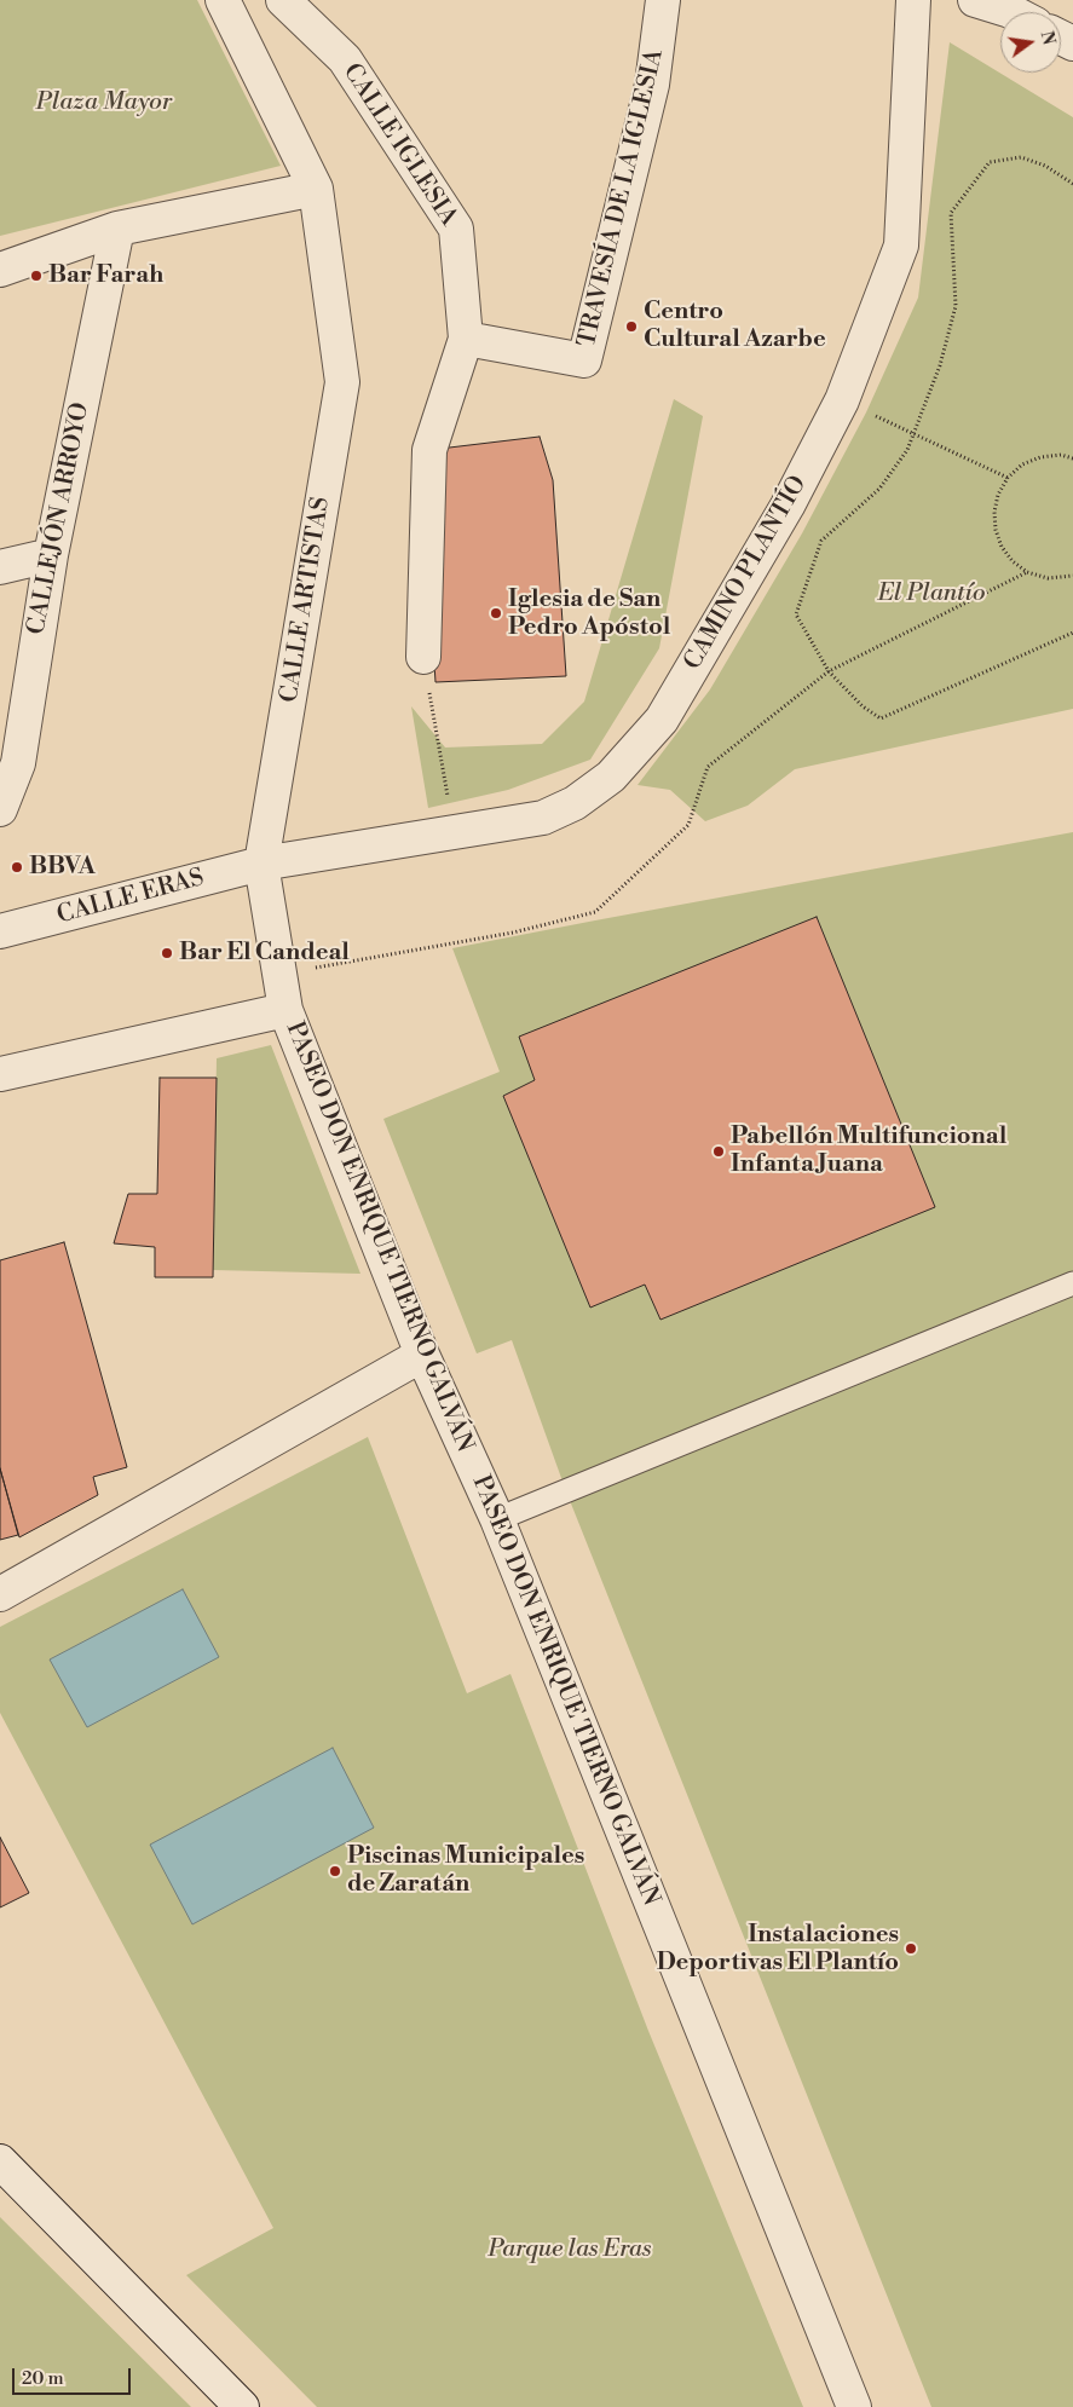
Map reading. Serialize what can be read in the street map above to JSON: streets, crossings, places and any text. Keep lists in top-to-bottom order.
{
  "streets": {
    "street": [
      "CALLE IGLESIA",
      "TRAVESÍA DE LA IGLESIA",
      "CALLEJÓN ARROYO",
      "CAMINO PLANTÍO",
      "CALLE ARTISTAS",
      "CALLE ERAS",
      "PASEO DON ENRIQUE TIERNO GALVÁN"
    ]
  },
  "crossings": [
    ["CALLE IGLESIA", "TRAVESÍA DE LA IGLESIA"],
    ["CAMINO PLANTÍO", "CALLE ARTISTAS"],
    ["CAMINO PLANTÍO", "CALLE ERAS"],
    ["CALLE ARTISTAS", "CALLE ERAS"],
    ["CALLE ARTISTAS", "PASEO DON ENRIQUE TIERNO GALVÁN"]
  ],
  "parks": ["Plaza Mayor", "El Plantío", "Parque las Eras"],
  "places": [
    "Bar Farah",
    "Centro Cultural Azarbe",
    "Iglesia de San Pedro Apóstol",
    "BBVA",
    "Bar El Candeal",
    "Pabellón Multifuncional Infanta Juana",
    "Piscinas Municipales de Zaratán",
    "Instalaciones Deportivas El Plantío"
  ],
  "scale_bar": "20 m",
  "north": "right"
}
